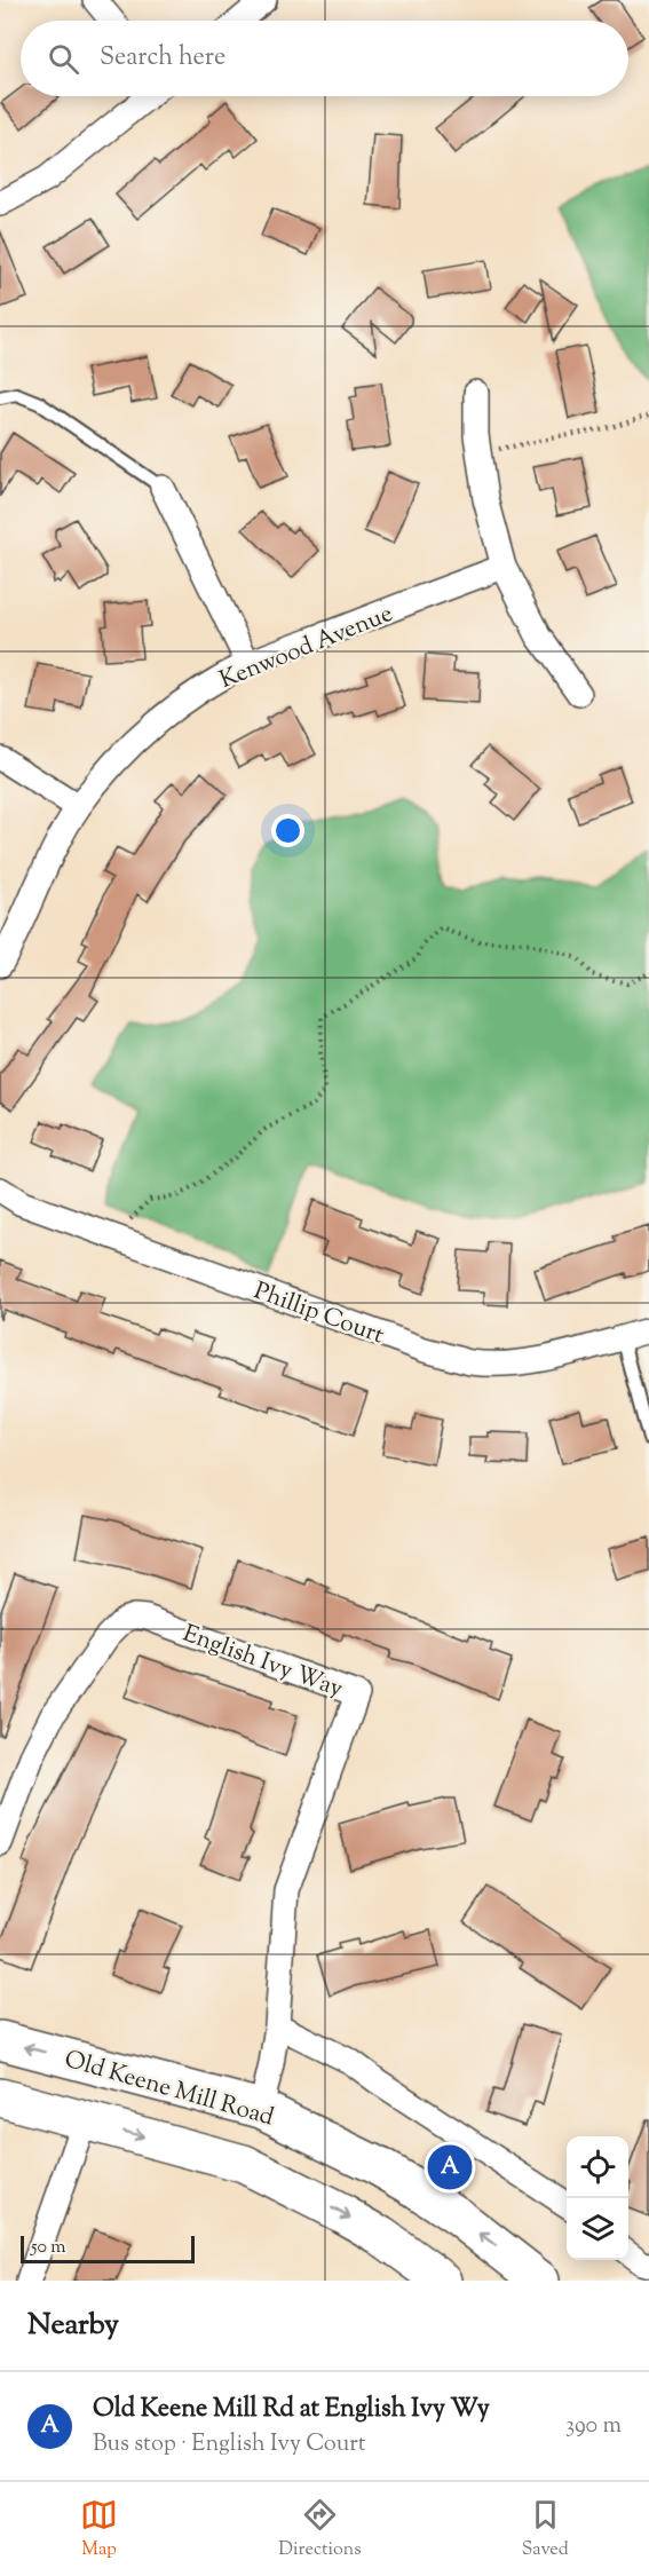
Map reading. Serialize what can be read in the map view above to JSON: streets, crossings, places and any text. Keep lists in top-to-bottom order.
{
  "streets": {
    "main road": ["Old Keene Mill Road"],
    "street": ["Kenwood Avenue", "Phillip Court", "English Ivy Way"]
  },
  "crossings": [
    ["English Ivy Way", "Old Keene Mill Road"]
  ],
  "scale_bar": "50 m",
  "page": {
    "search": "Search here",
    "pins": "A",
    "scale": "50 m",
    "heading": "Nearby",
    "list": [
      {
        "mark": "A",
        "name": "Old Keene Mill Rd at English Ivy Wy",
        "note": "Bus stop · English Ivy Court",
        "value": "390 m"
      }
    ],
    "nav": ["Map", "Directions", "Saved"]
  }
}
